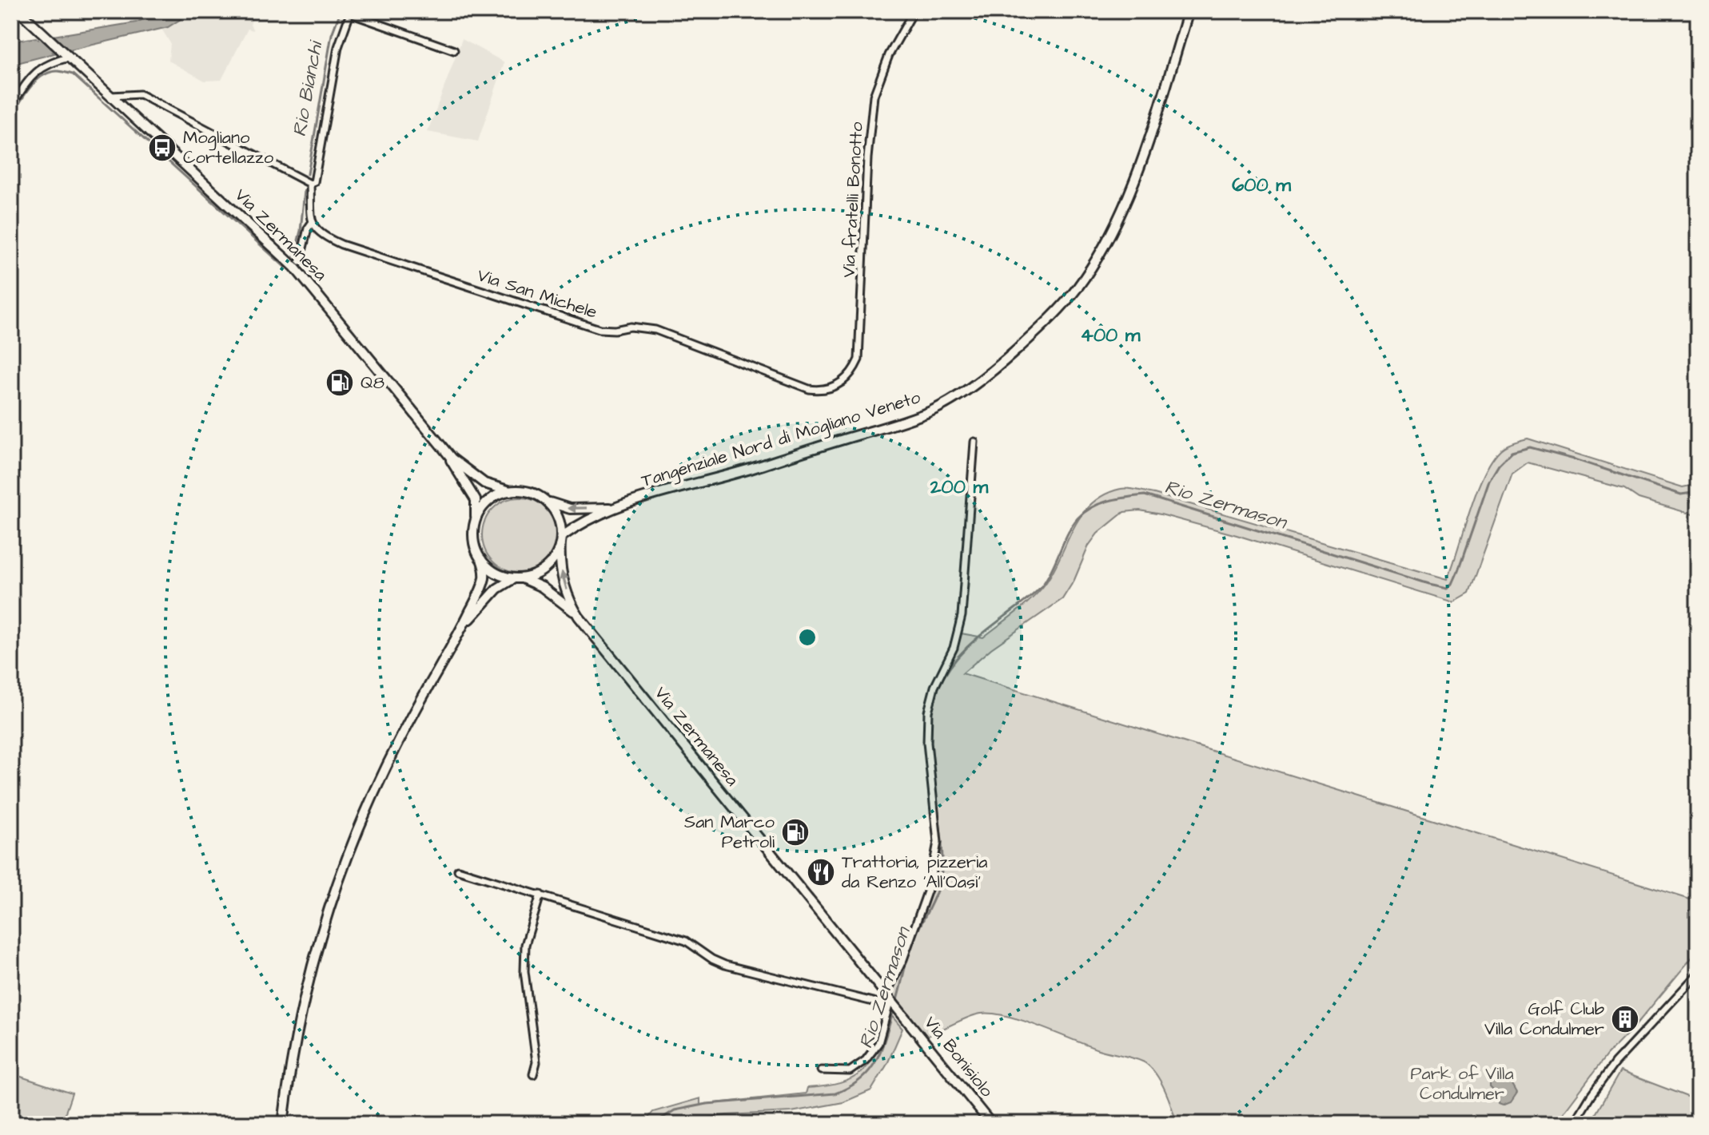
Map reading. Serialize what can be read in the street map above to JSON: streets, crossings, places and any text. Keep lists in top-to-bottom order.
{
  "streets": {
    "main road": ["Via Zermanesa", "Tangenziale Nord di Mogliano Veneto", "Via Bonisiolo"],
    "street": ["Via fratelli Bonotto", "Via San Michele"]
  },
  "crossings": [
    ["Via fratelli Bonotto", "Via San Michele"],
    ["Via Zermanesa", "Tangenziale Nord di Mogliano Veneto"],
    ["Via Zermanesa", "Via Bonisiolo"]
  ],
  "water": ["Rio Bianchi", "Rio Zermason"],
  "parks": ["Park of Villa Condulmer"],
  "places": {
    "bus stop": ["Mogliano Cortellazzo"],
    "fuel station": ["Q8", "San Marco Petroli"],
    "restaurant": ["Trattoria, pizzeria da Renzo 'All'Oasi'"],
    "building": ["Golf Club Villa Condulmer"]
  },
  "rings": ["600 m", "400 m", "200 m"]
}
